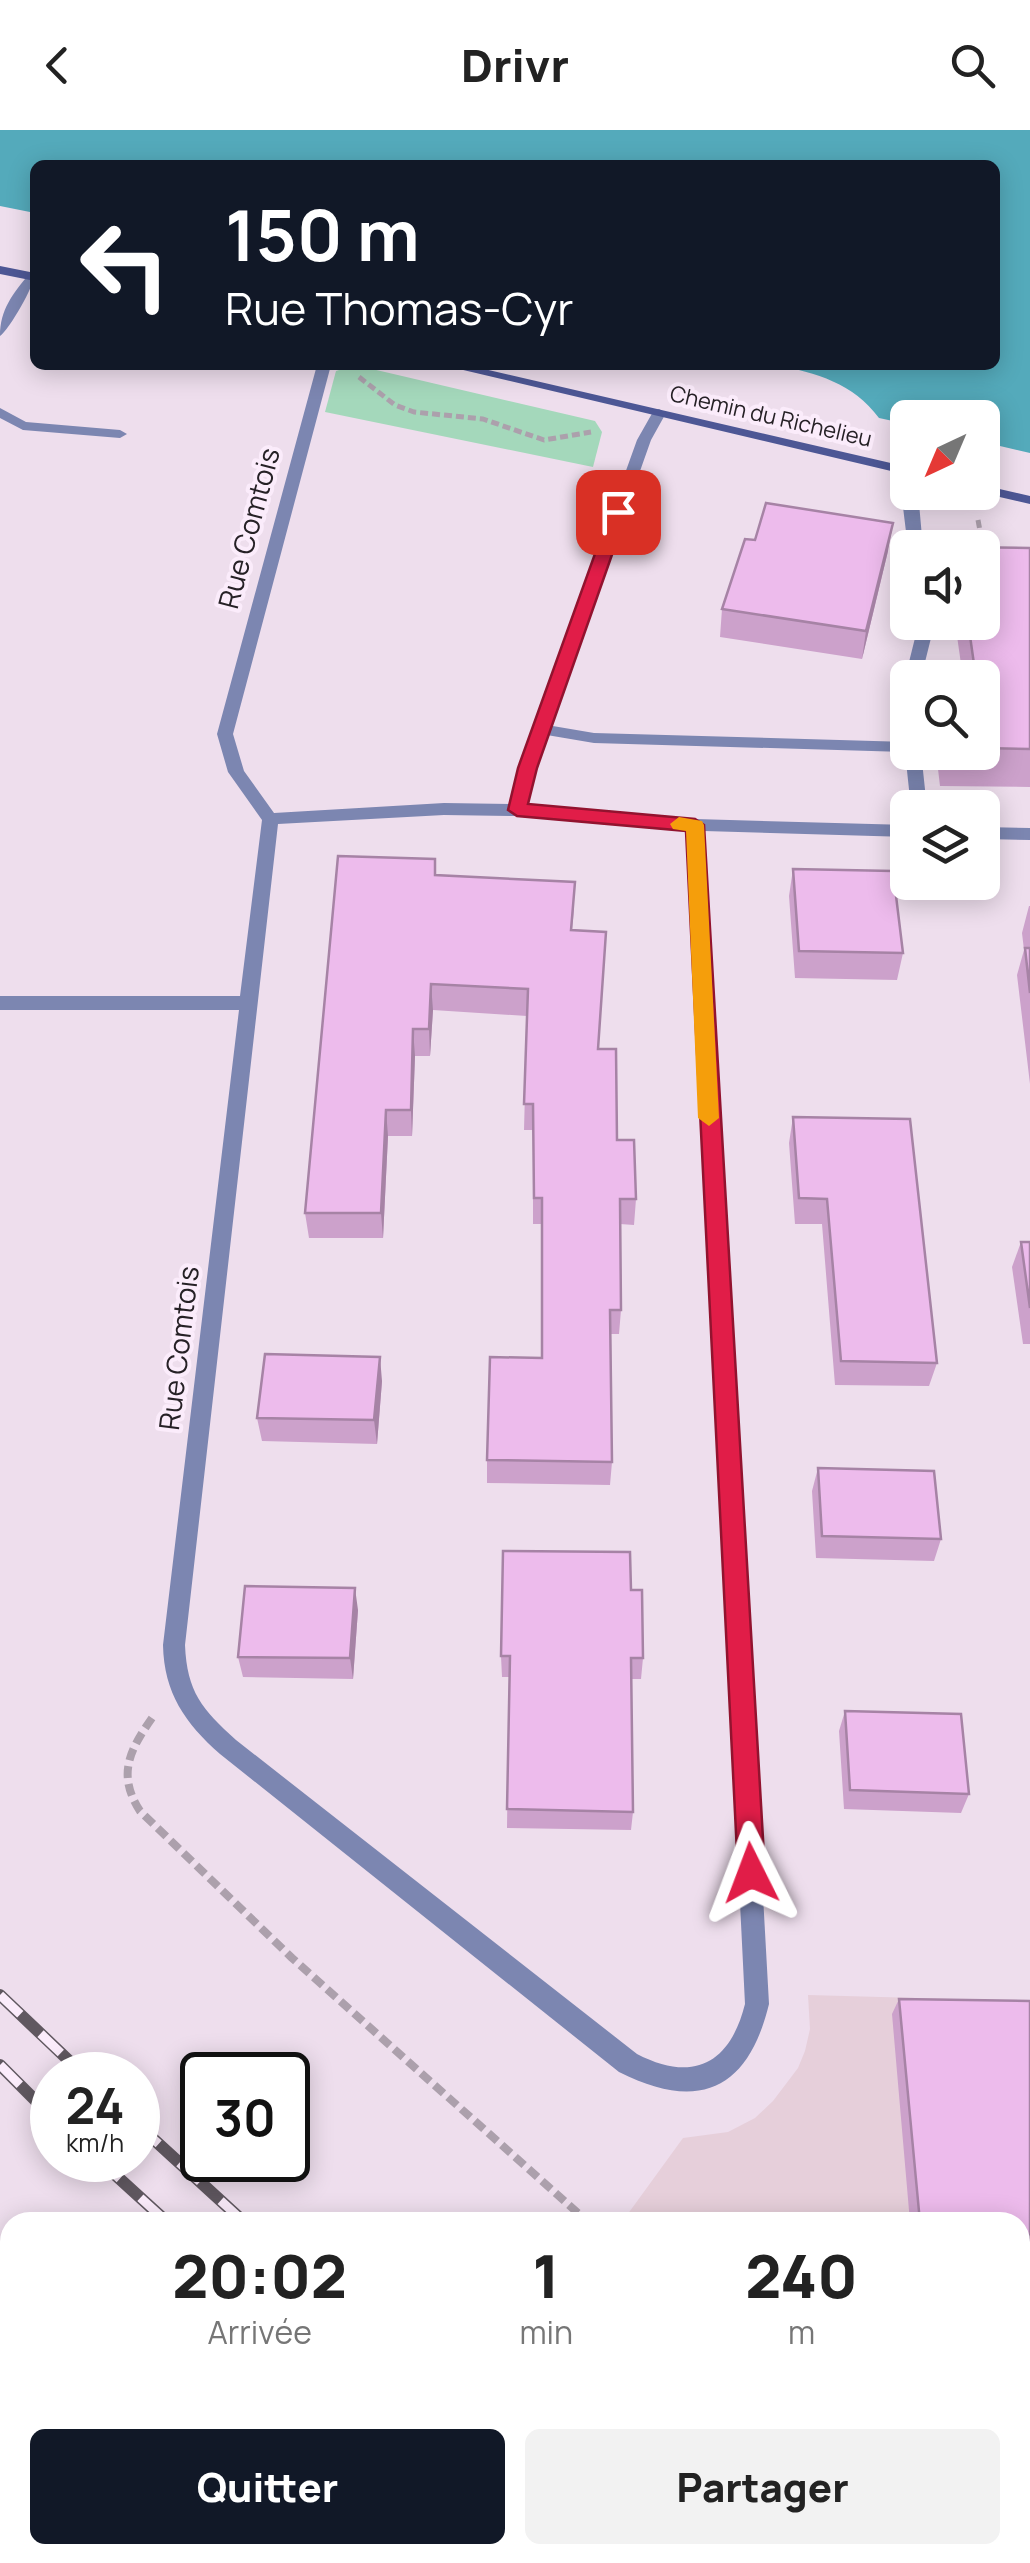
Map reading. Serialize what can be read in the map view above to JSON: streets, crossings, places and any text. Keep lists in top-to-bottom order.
{
  "streets": {
    "main road": ["Chemin du Richelieu"],
    "street": ["Rue Comtois"]
  },
  "north": "bottom left",
  "page": {
    "header": "Drivr",
    "turn": ["150 m", "Rue Thomas-Cyr"],
    "speed": "24 km/h",
    "limit": "30",
    "eta": [
      "20:02",
      "Arrivée",
      "1",
      "min",
      "240",
      "m"
    ],
    "buttons": ["Quitter", "Partager"]
  }
}
